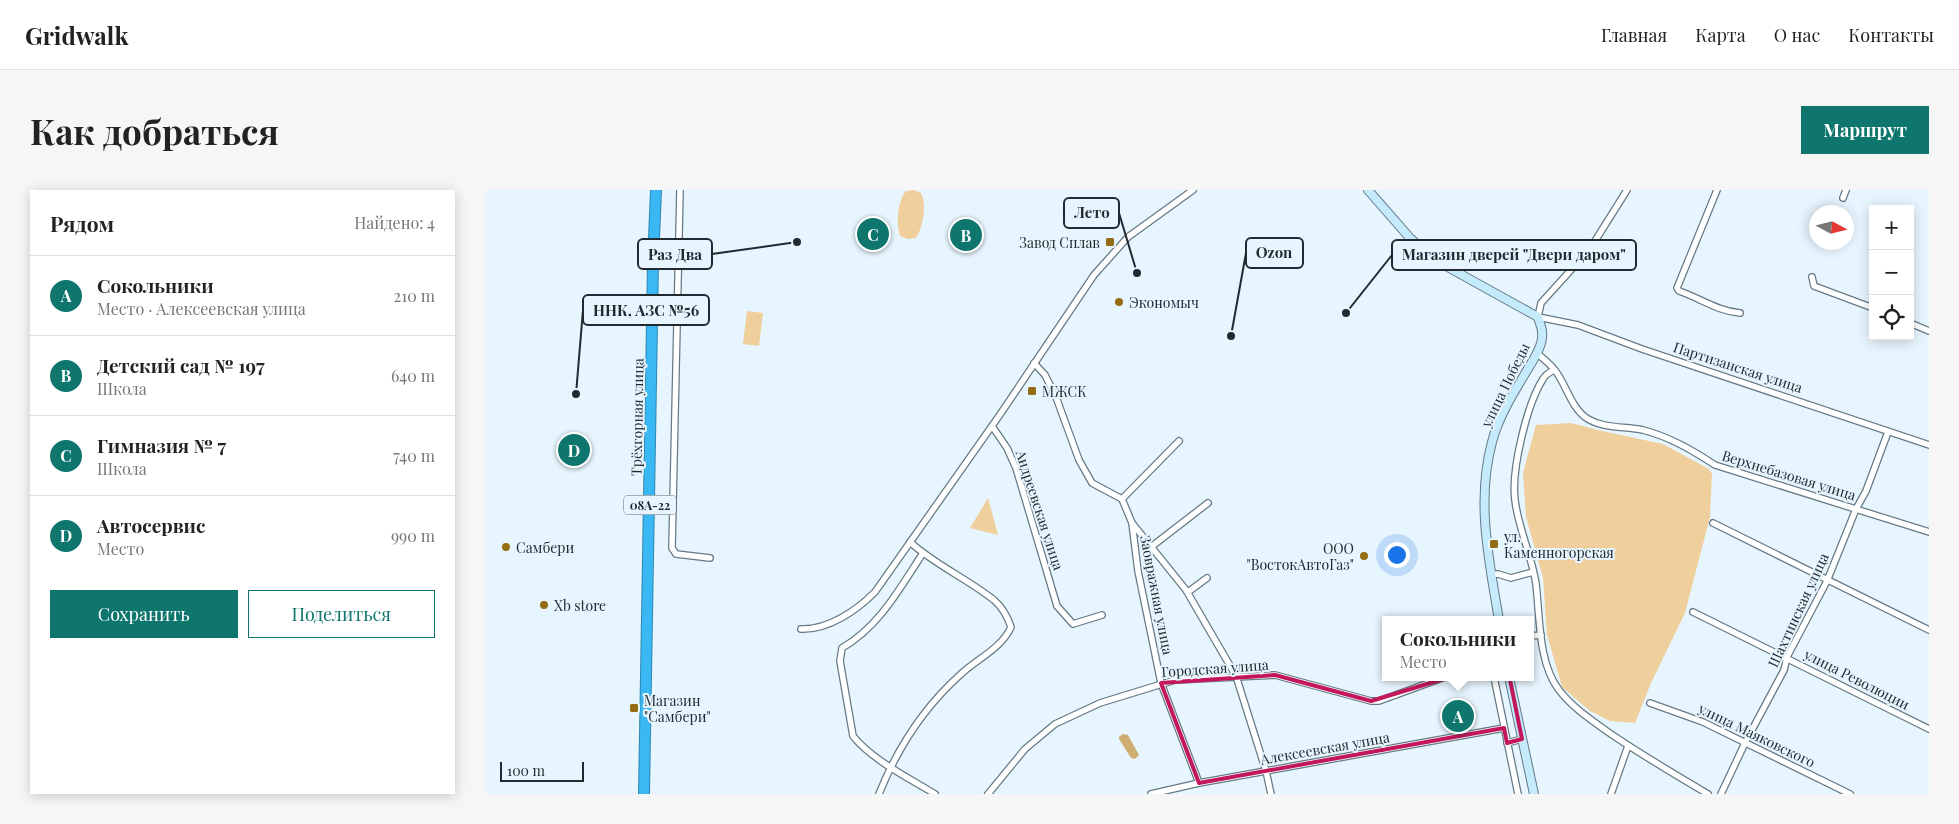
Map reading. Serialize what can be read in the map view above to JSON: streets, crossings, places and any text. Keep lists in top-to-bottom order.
{
  "streets": {
    "highway": ["Трёхгорная улица", "08А-22"],
    "street": [
      "Партизанская улица",
      "улица Победы",
      "Верхнебазовая улица",
      "Андреевская улица",
      "Заовражная улица",
      "Шахтинская улица",
      "Городская улица",
      "улица Революции",
      "улица Маяковского",
      "Алексеевская улица"
    ]
  },
  "crossings": [
    ["Партизанская улица", "улица Победы"],
    ["Партизанская улица", "Шахтинская улица"],
    ["улица Победы", "Верхнебазовая улица"],
    ["Верхнебазовая улица", "Шахтинская улица"],
    ["Заовражная улица", "Городская улица"],
    ["Заовражная улица", "Алексеевская улица"],
    ["Шахтинская улица", "улица Революции"],
    ["Шахтинская улица", "улица Маяковского"]
  ],
  "places": {
    "other": [
      "Раз Два",
      "Лето",
      "Экономыч",
      "Магазин дверей \"Двери даром\"",
      "Ozon",
      "ННК, АЗС №56",
      "Самбери",
      "ООО \"ВостокАвтоГаз\"",
      "Xb store"
    ],
    "transit": [
      "Завод Сплав",
      "МЖСК",
      "ул. Каменногорская",
      "Магазин \"Самбери\""
    ]
  },
  "scale_bar": "100 m",
  "north": "right",
  "page": {
    "header": "Gridwalk",
    "nav": [
      "Главная",
      "Карта",
      "О нас",
      "Контакты"
    ],
    "buttons": [
      "Маршрут",
      ["Сохранить", "Поделиться"]
    ],
    "title": "Как добраться",
    "heading": ["Рядом", "Найдено: 4"],
    "map_buttons": ["+", "−"],
    "pins": [
      "C",
      "B",
      "D",
      "A"
    ],
    "list": [
      {
        "mark": "A",
        "name": "Сокольники",
        "note": "Место · Алексеевская улица",
        "value": "210 m"
      },
      {
        "mark": "B",
        "name": "Детский сад № 197",
        "note": "Школа",
        "value": "640 m"
      },
      {
        "mark": "C",
        "name": "Гимназия № 7",
        "note": "Школа",
        "value": "740 m"
      },
      {
        "mark": "D",
        "name": "Автосервис",
        "note": "Место",
        "value": "990 m"
      }
    ],
    "popup": ["Сокольники", "Место"],
    "scale": "100 m"
  }
}
